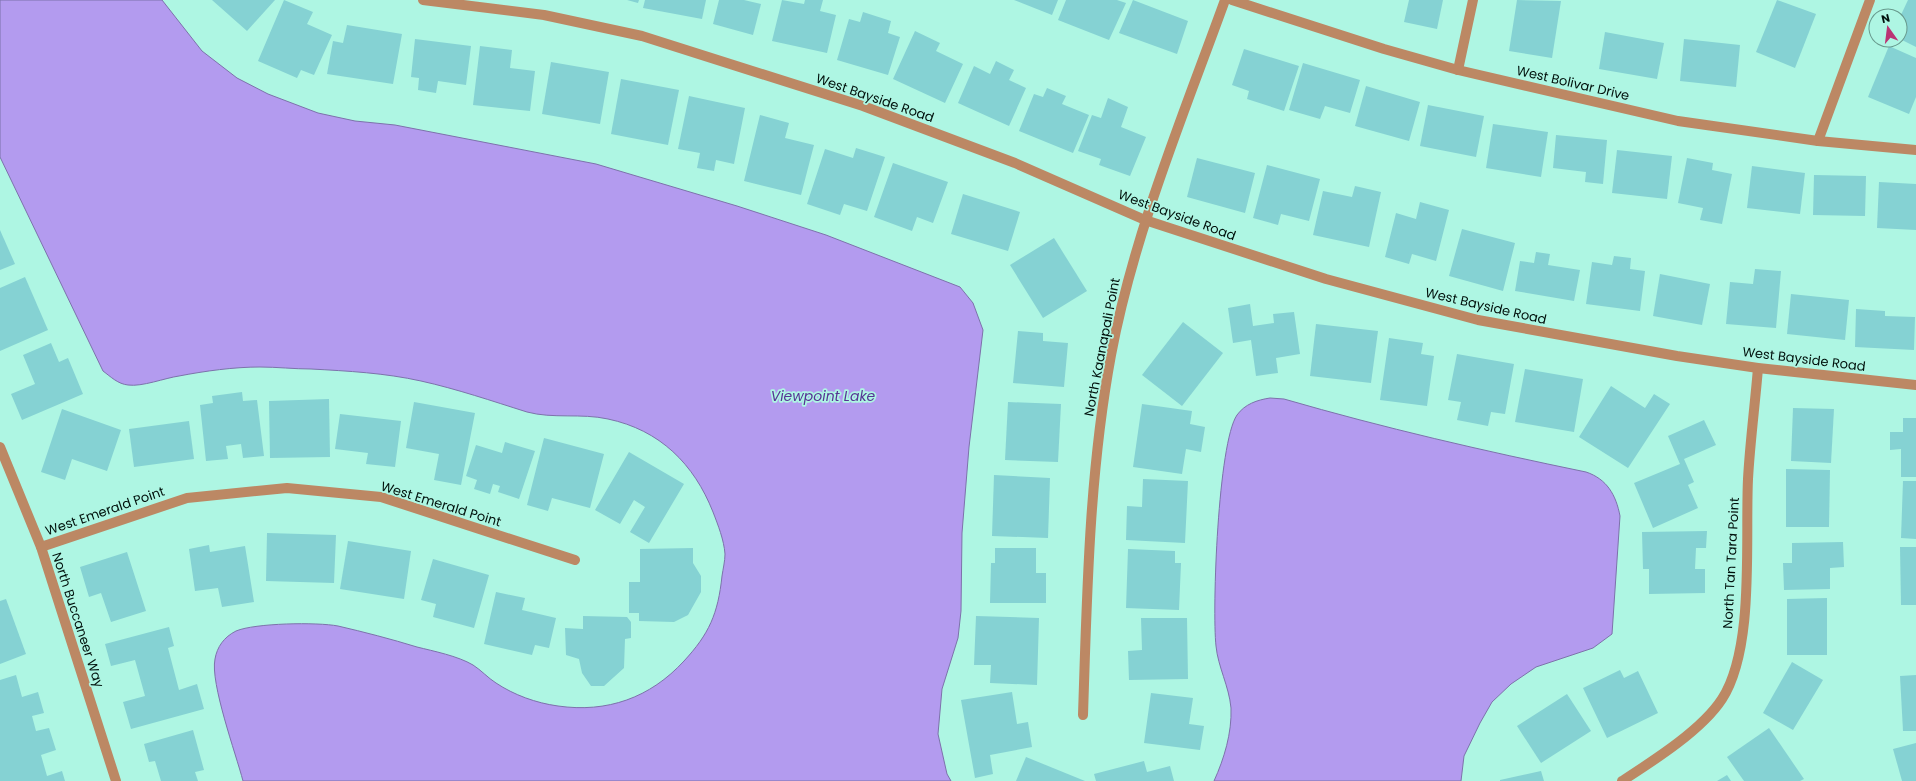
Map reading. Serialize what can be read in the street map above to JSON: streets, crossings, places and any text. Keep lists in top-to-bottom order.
{
  "streets": {
    "street": [
      "West Bolivar Drive",
      "West Bayside Road",
      "North Kaanapali Point",
      "West Emerald Point",
      "North Tan Tara Point",
      "North Buccaneer Way"
    ]
  },
  "crossings": [
    ["West Bayside Road", "North Kaanapali Point"],
    ["West Bayside Road", "North Tan Tara Point"],
    ["West Emerald Point", "North Buccaneer Way"]
  ],
  "water": ["Viewpoint Lake"],
  "north": "top"
}
